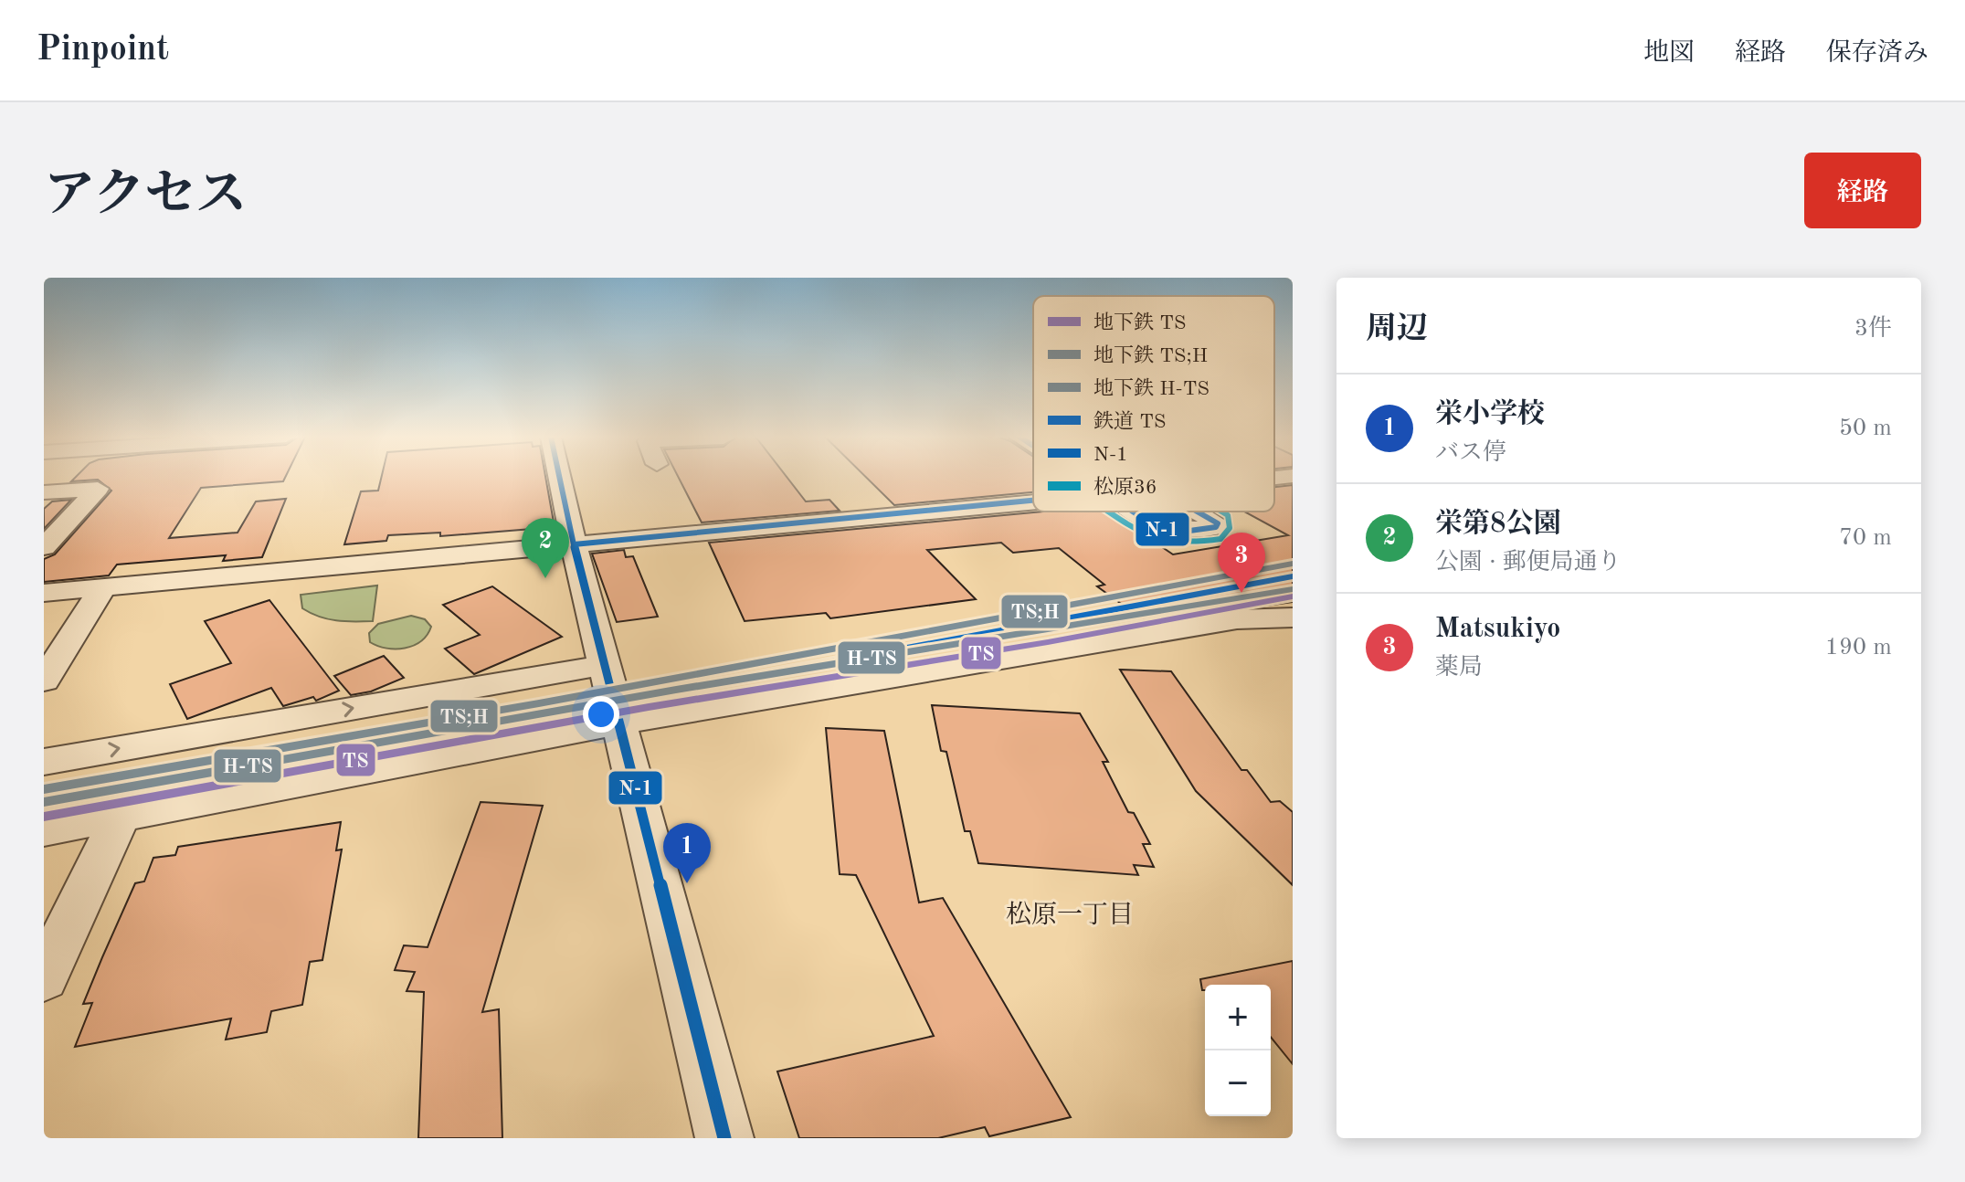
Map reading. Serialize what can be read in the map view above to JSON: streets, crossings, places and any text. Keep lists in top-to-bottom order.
{
  "districts": ["松原一丁目"],
  "lines": [
    "transit line N-1",
    "transit line 松原36",
    "metro line TS;H",
    "rail line TS",
    "metro line H-TS",
    "metro line TS"
  ],
  "legend": [
    "地下鉄 TS",
    "地下鉄 TS;H",
    "地下鉄 H-TS",
    "鉄道 TS",
    "N-1",
    "松原36"
  ],
  "page": {
    "header": "Pinpoint",
    "nav": ["地図", "経路", "保存済み"],
    "title": "アクセス",
    "buttons": "経路",
    "heading": ["周辺", "3件"],
    "list": [
      {
        "mark": "1",
        "name": "栄小学校",
        "note": "バス停",
        "value": "50 m"
      },
      {
        "mark": "2",
        "name": "栄第8公園",
        "note": "公園 · 郵便局通り",
        "value": "70 m"
      },
      {
        "mark": "3",
        "name": "Matsukiyo",
        "note": "薬局",
        "value": "190 m"
      }
    ],
    "pins": ["2", "3", "1"],
    "map_buttons": ["+", "−"]
  }
}
